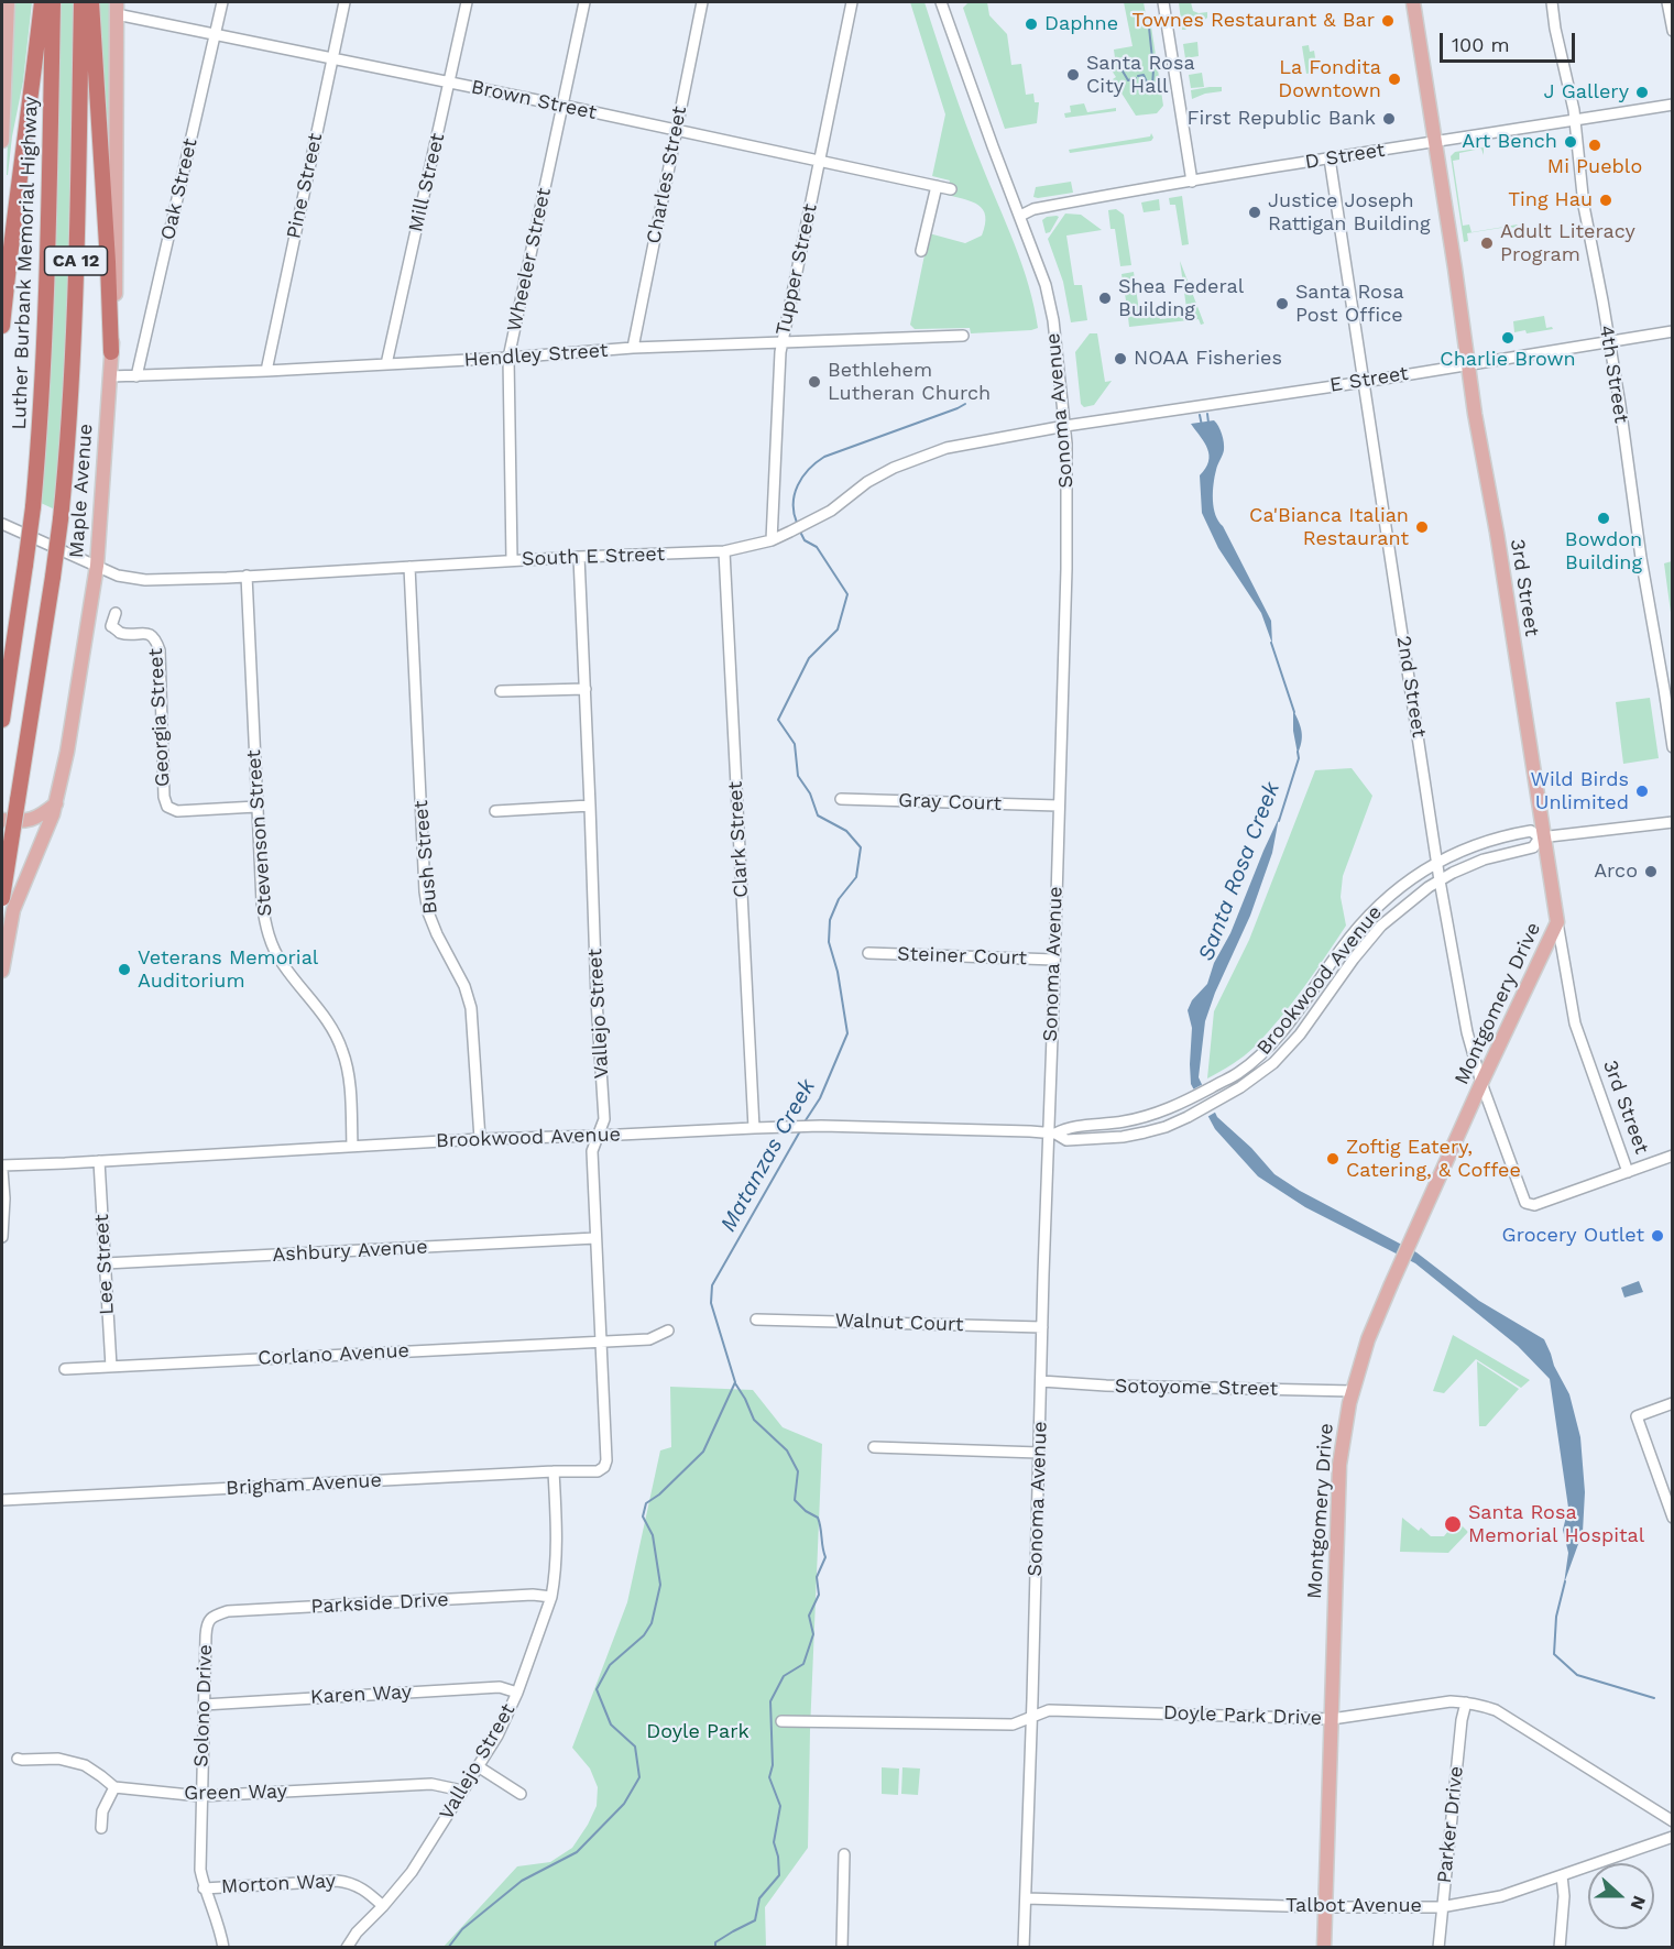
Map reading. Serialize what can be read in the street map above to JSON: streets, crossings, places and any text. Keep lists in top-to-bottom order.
{
  "streets": {
    "highway": ["CA 12", "Luther Burbank Memorial Highway"],
    "main road": ["Maple Avenue", "3rd Street", "Montgomery Drive"],
    "street": [
      "Brown Street",
      "D Street",
      "Charles Street",
      "Mill Street",
      "Pine Street",
      "Oak Street",
      "Wheeler Street",
      "Tupper Street",
      "Hendley Street",
      "4th Street",
      "E Street",
      "Sonoma Avenue",
      "South E Street",
      "2nd Street",
      "Georgia Street",
      "Gray Court",
      "Stevenson Street",
      "Clark Street",
      "Bush Street",
      "Steiner Court",
      "Brookwood Avenue",
      "Vallejo Street",
      "Ashbury Avenue",
      "Lee Street",
      "Walnut Court",
      "Corlano Avenue",
      "Sotoyome Street",
      "Brigham Avenue",
      "Parkside Drive",
      "Karen Way",
      "Solono Drive",
      "Doyle Park Drive",
      "Green Way",
      "Parker Drive",
      "Morton Way",
      "Talbot Avenue"
    ]
  },
  "crossings": [
    ["Brown Street", "Charles Street"],
    ["Brown Street", "Mill Street"],
    ["Brown Street", "Pine Street"],
    ["Brown Street", "Oak Street"],
    ["Brown Street", "Wheeler Street"],
    ["Brown Street", "Tupper Street"],
    ["Brown Street", "Maple Avenue"],
    ["D Street", "4th Street"],
    ["D Street", "Sonoma Avenue"],
    ["D Street", "3rd Street"],
    ["D Street", "2nd Street"],
    ["Charles Street", "Hendley Street"],
    ["Mill Street", "Hendley Street"],
    ["Pine Street", "Hendley Street"],
    ["Oak Street", "Hendley Street"],
    ["Wheeler Street", "Hendley Street"],
    ["Wheeler Street", "South E Street"],
    ["Tupper Street", "Hendley Street"],
    ["Tupper Street", "South E Street"],
    ["Hendley Street", "Maple Avenue"],
    ["4th Street", "E Street"],
    ["E Street", "Sonoma Avenue"],
    ["E Street", "South E Street"],
    ["E Street", "3rd Street"],
    ["E Street", "2nd Street"],
    ["Sonoma Avenue", "South E Street"],
    ["Sonoma Avenue", "Gray Court"],
    ["Sonoma Avenue", "Steiner Court"],
    ["Sonoma Avenue", "Brookwood Avenue"],
    ["Sonoma Avenue", "Walnut Court"],
    ["Sonoma Avenue", "Sotoyome Street"],
    ["Sonoma Avenue", "Doyle Park Drive"],
    ["Sonoma Avenue", "Talbot Avenue"],
    ["Maple Avenue", "South E Street"],
    ["South E Street", "Stevenson Street"],
    ["South E Street", "Clark Street"],
    ["South E Street", "Bush Street"],
    ["South E Street", "Vallejo Street"],
    ["3rd Street", "2nd Street"],
    ["3rd Street", "Brookwood Avenue"],
    ["3rd Street", "Montgomery Drive"],
    ["2nd Street", "Brookwood Avenue"],
    ["2nd Street", "Montgomery Drive"],
    ["Georgia Street", "Stevenson Street"],
    ["Stevenson Street", "Brookwood Avenue"],
    ["Clark Street", "Brookwood Avenue"],
    ["Bush Street", "Brookwood Avenue"],
    ["Brookwood Avenue", "Vallejo Street"],
    ["Brookwood Avenue", "Lee Street"],
    ["Montgomery Drive", "Sotoyome Street"],
    ["Montgomery Drive", "Doyle Park Drive"],
    ["Montgomery Drive", "Talbot Avenue"],
    ["Vallejo Street", "Ashbury Avenue"],
    ["Vallejo Street", "Corlano Avenue"],
    ["Vallejo Street", "Brigham Avenue"],
    ["Vallejo Street", "Parkside Drive"],
    ["Vallejo Street", "Karen Way"],
    ["Vallejo Street", "Green Way"],
    ["Vallejo Street", "Morton Way"],
    ["Ashbury Avenue", "Lee Street"],
    ["Lee Street", "Corlano Avenue"],
    ["Parkside Drive", "Solono Drive"],
    ["Karen Way", "Solono Drive"],
    ["Solono Drive", "Green Way"],
    ["Solono Drive", "Morton Way"],
    ["Doyle Park Drive", "Parker Drive"],
    ["Parker Drive", "Talbot Avenue"]
  ],
  "water": ["Santa Rosa Creek", "Matanzas Creek"],
  "parks": ["Doyle Park"],
  "places": [
    "Townes Restaurant & Bar",
    "Daphne",
    "Santa Rosa City Hall",
    "La Fondita Downtown",
    "J Gallery",
    "First Republic Bank",
    "Art Bench",
    "Mi Pueblo",
    "Ting Hau",
    "Justice Joseph Rattigan Building",
    "Adult Literacy Program",
    "Shea Federal Building",
    "Santa Rosa Post Office",
    "Charlie Brown",
    "NOAA Fisheries",
    "Bethlehem Lutheran Church",
    "Bowdon Building",
    "Ca'Bianca Italian Restaurant",
    "Wild Birds Unlimited",
    "Arco",
    "Veterans Memorial Auditorium",
    "Zoftig Eatery, Catering, & Coffee",
    "Grocery Outlet",
    "Santa Rosa Memorial Hospital"
  ],
  "scale_bar": "100 m",
  "north": "right"
}
